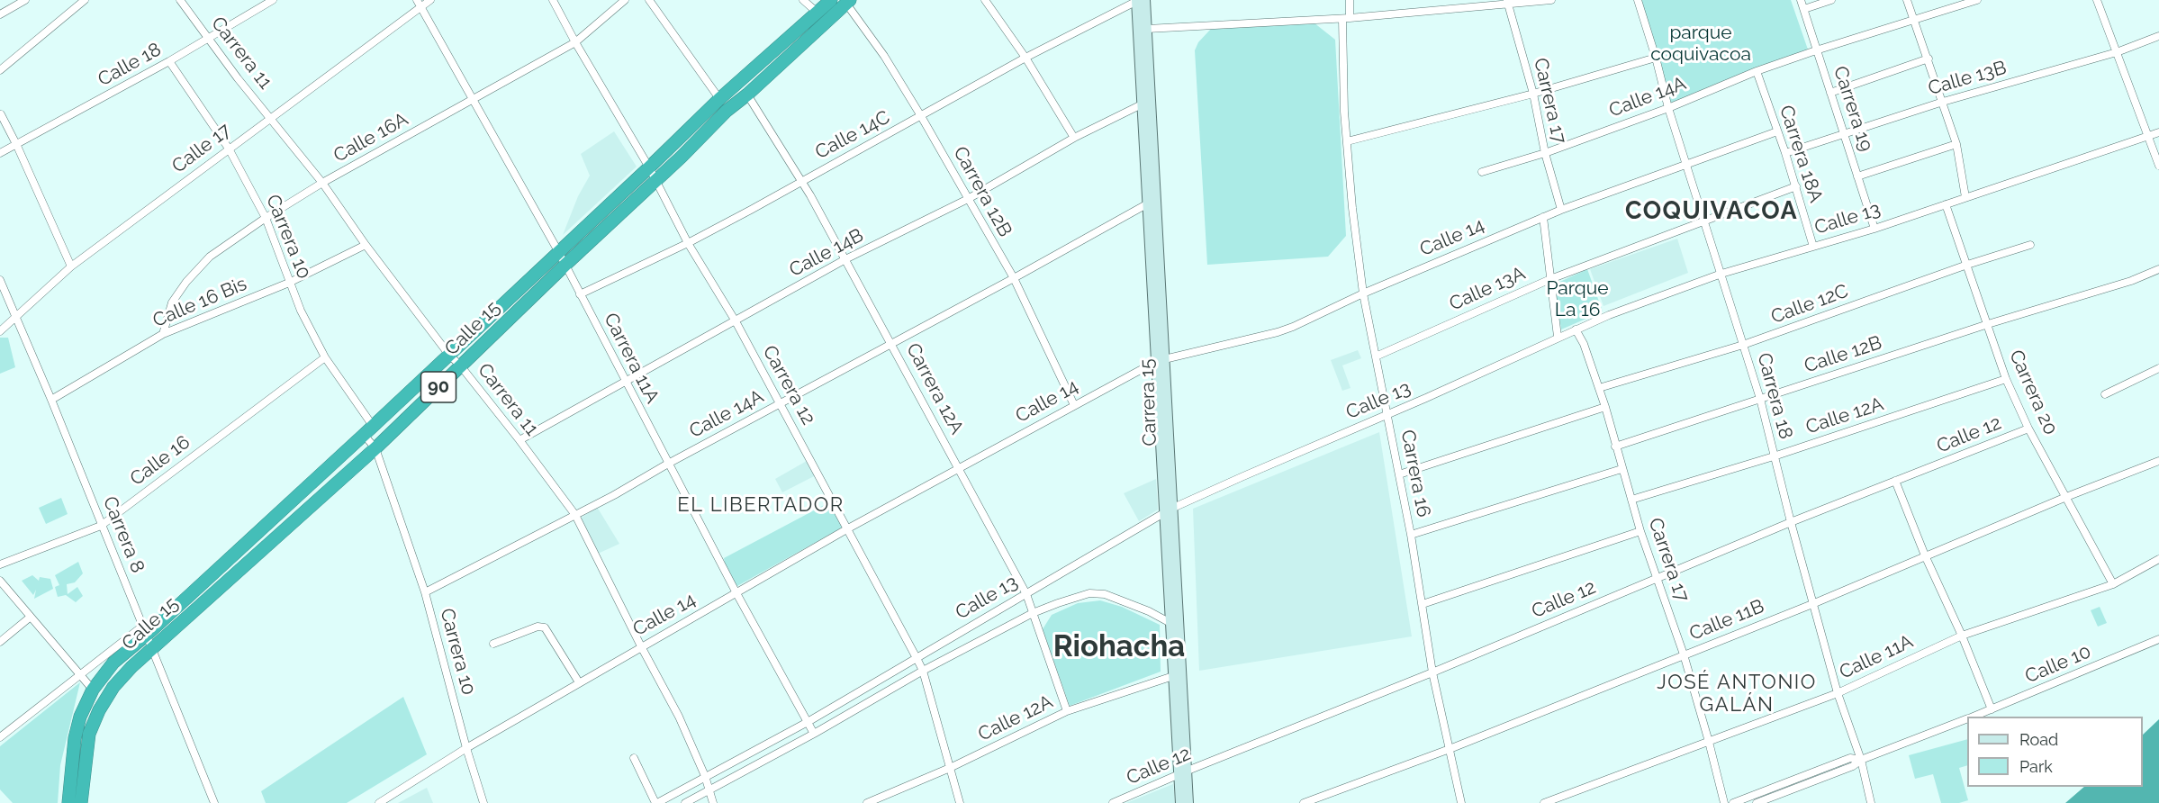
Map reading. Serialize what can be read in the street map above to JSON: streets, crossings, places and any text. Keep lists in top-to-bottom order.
{
  "streets": {
    "highway": ["Calle 15", "90"],
    "main road": ["Carrera 15"],
    "street": [
      "Carrera 11",
      "Calle 18",
      "Calle 13B",
      "Calle 14A",
      "Carrera 17",
      "Carrera 19",
      "Calle 14C",
      "Calle 16A",
      "Calle 17",
      "Carrera 18A",
      "Carrera 12B",
      "Calle 13",
      "Carrera 10",
      "Calle 14",
      "Calle 14B",
      "Calle 13A",
      "Calle 16 Bis",
      "Calle 12C",
      "Calle 12B",
      "Carrera 11A",
      "Carrera 12",
      "Carrera 12A",
      "Carrera 20",
      "Carrera 18",
      "Calle 12A",
      "Calle 12",
      "Calle 16",
      "Carrera 16",
      "Carrera 8",
      "Calle 11B",
      "Calle 11A",
      "Calle 10"
    ]
  },
  "crossings": [
    ["Carrera 11", "Calle 18"],
    ["Carrera 11", "Calle 14A"],
    ["Carrera 11", "Calle 16A"],
    ["Carrera 11", "Calle 17"],
    ["Carrera 11", "Calle 13"],
    ["Carrera 11", "Calle 14"],
    ["Carrera 11", "Calle 14B"],
    ["Carrera 11", "Calle 16 Bis"],
    ["Carrera 11", "Calle 15"],
    ["Calle 18", "Carrera 10"],
    ["Calle 13B", "Carrera 19"],
    ["Calle 13B", "Carrera 18A"],
    ["Calle 14A", "Carrera 17"],
    ["Calle 14A", "Carrera 19"],
    ["Calle 14A", "Carrera 18A"],
    ["Calle 14A", "Carrera 12B"],
    ["Calle 14A", "Carrera 10"],
    ["Calle 14A", "Carrera 11A"],
    ["Calle 14A", "Carrera 12"],
    ["Calle 14A", "Carrera 12A"],
    ["Calle 14A", "Carrera 18"],
    ["Calle 14A", "Carrera 15"],
    ["Carrera 17", "Calle 13"],
    ["Carrera 17", "Calle 14"],
    ["Carrera 17", "Calle 12C"],
    ["Carrera 17", "Calle 12B"],
    ["Carrera 17", "Calle 12A"],
    ["Carrera 17", "Calle 12"],
    ["Carrera 17", "Calle 11B"],
    ["Carrera 17", "Calle 11A"],
    ["Carrera 19", "Calle 13"],
    ["Calle 14C", "Carrera 12B"],
    ["Calle 14C", "Carrera 11A"],
    ["Calle 14C", "Carrera 12"],
    ["Calle 14C", "Carrera 12A"],
    ["Calle 14C", "Carrera 15"],
    ["Calle 16A", "Carrera 10"],
    ["Calle 16A", "Calle 16 Bis"],
    ["Calle 16A", "Carrera 11A"],
    ["Calle 16A", "Carrera 12"],
    ["Calle 17", "Carrera 10"],
    ["Calle 17", "Carrera 11A"],
    ["Calle 17", "Carrera 8"],
    ["Carrera 18A", "Calle 13"],
    ["Carrera 18A", "Calle 14"],
    ["Carrera 18A", "Calle 13A"],
    ["Carrera 12B", "Calle 14"],
    ["Carrera 12B", "Calle 14B"],
    ["Carrera 12B", "Calle 15"],
    ["Calle 13", "Carrera 11A"],
    ["Calle 13", "Carrera 12"],
    ["Calle 13", "Carrera 12A"],
    ["Calle 13", "Carrera 20"],
    ["Calle 13", "Carrera 18"],
    ["Calle 13", "Carrera 15"],
    ["Calle 13", "Carrera 16"],
    ["Carrera 10", "Calle 14"],
    ["Carrera 10", "Calle 16 Bis"],
    ["Carrera 10", "Calle 15"],
    ["Carrera 10", "Calle 16"],
    ["Calle 14", "Carrera 11A"],
    ["Calle 14", "Carrera 12"],
    ["Calle 14", "Carrera 12A"],
    ["Calle 14", "Carrera 18"],
    ["Calle 14", "Carrera 15"],
    ["Calle 14", "Carrera 16"],
    ["Calle 14B", "Carrera 11A"],
    ["Calle 14B", "Carrera 12"],
    ["Calle 14B", "Carrera 12A"],
    ["Calle 14B", "Carrera 15"],
    ["Calle 13A", "Carrera 18"],
    ["Calle 13A", "Carrera 16"],
    ["Calle 16 Bis", "Carrera 8"],
    ["Calle 12C", "Carrera 20"],
    ["Calle 12C", "Carrera 18"],
    ["Calle 15", "Carrera 11A"],
    ["Calle 15", "Carrera 12"],
    ["Calle 15", "Carrera 12A"],
    ["Calle 15", "Carrera 8"],
    ["Calle 12B", "Carrera 20"],
    ["Calle 12B", "Carrera 18"],
    ["Carrera 12", "Calle 12A"],
    ["Carrera 12A", "Calle 12A"],
    ["Carrera 20", "Calle 12A"],
    ["Carrera 20", "Calle 12"],
    ["Carrera 20", "Calle 11B"],
    ["Carrera 20", "Calle 11A"],
    ["Carrera 18", "Calle 12A"],
    ["Carrera 18", "Calle 12"],
    ["Carrera 18", "Calle 11B"],
    ["Carrera 18", "Calle 11A"],
    ["Carrera 18", "Calle 10"],
    ["Carrera 15", "Calle 12A"],
    ["Carrera 15", "Calle 12"],
    ["Calle 12", "Carrera 16"],
    ["Calle 16", "Carrera 8"],
    ["Carrera 16", "Calle 11B"]
  ],
  "districts": [
    "COQUIVACOA",
    "EL LIBERTADOR",
    "Riohacha",
    "JOSÉ ANTONIO GALÁN"
  ],
  "parks": ["parque coquivacoa", "Parque La 16"],
  "legend": ["Road", "Park"]
}
